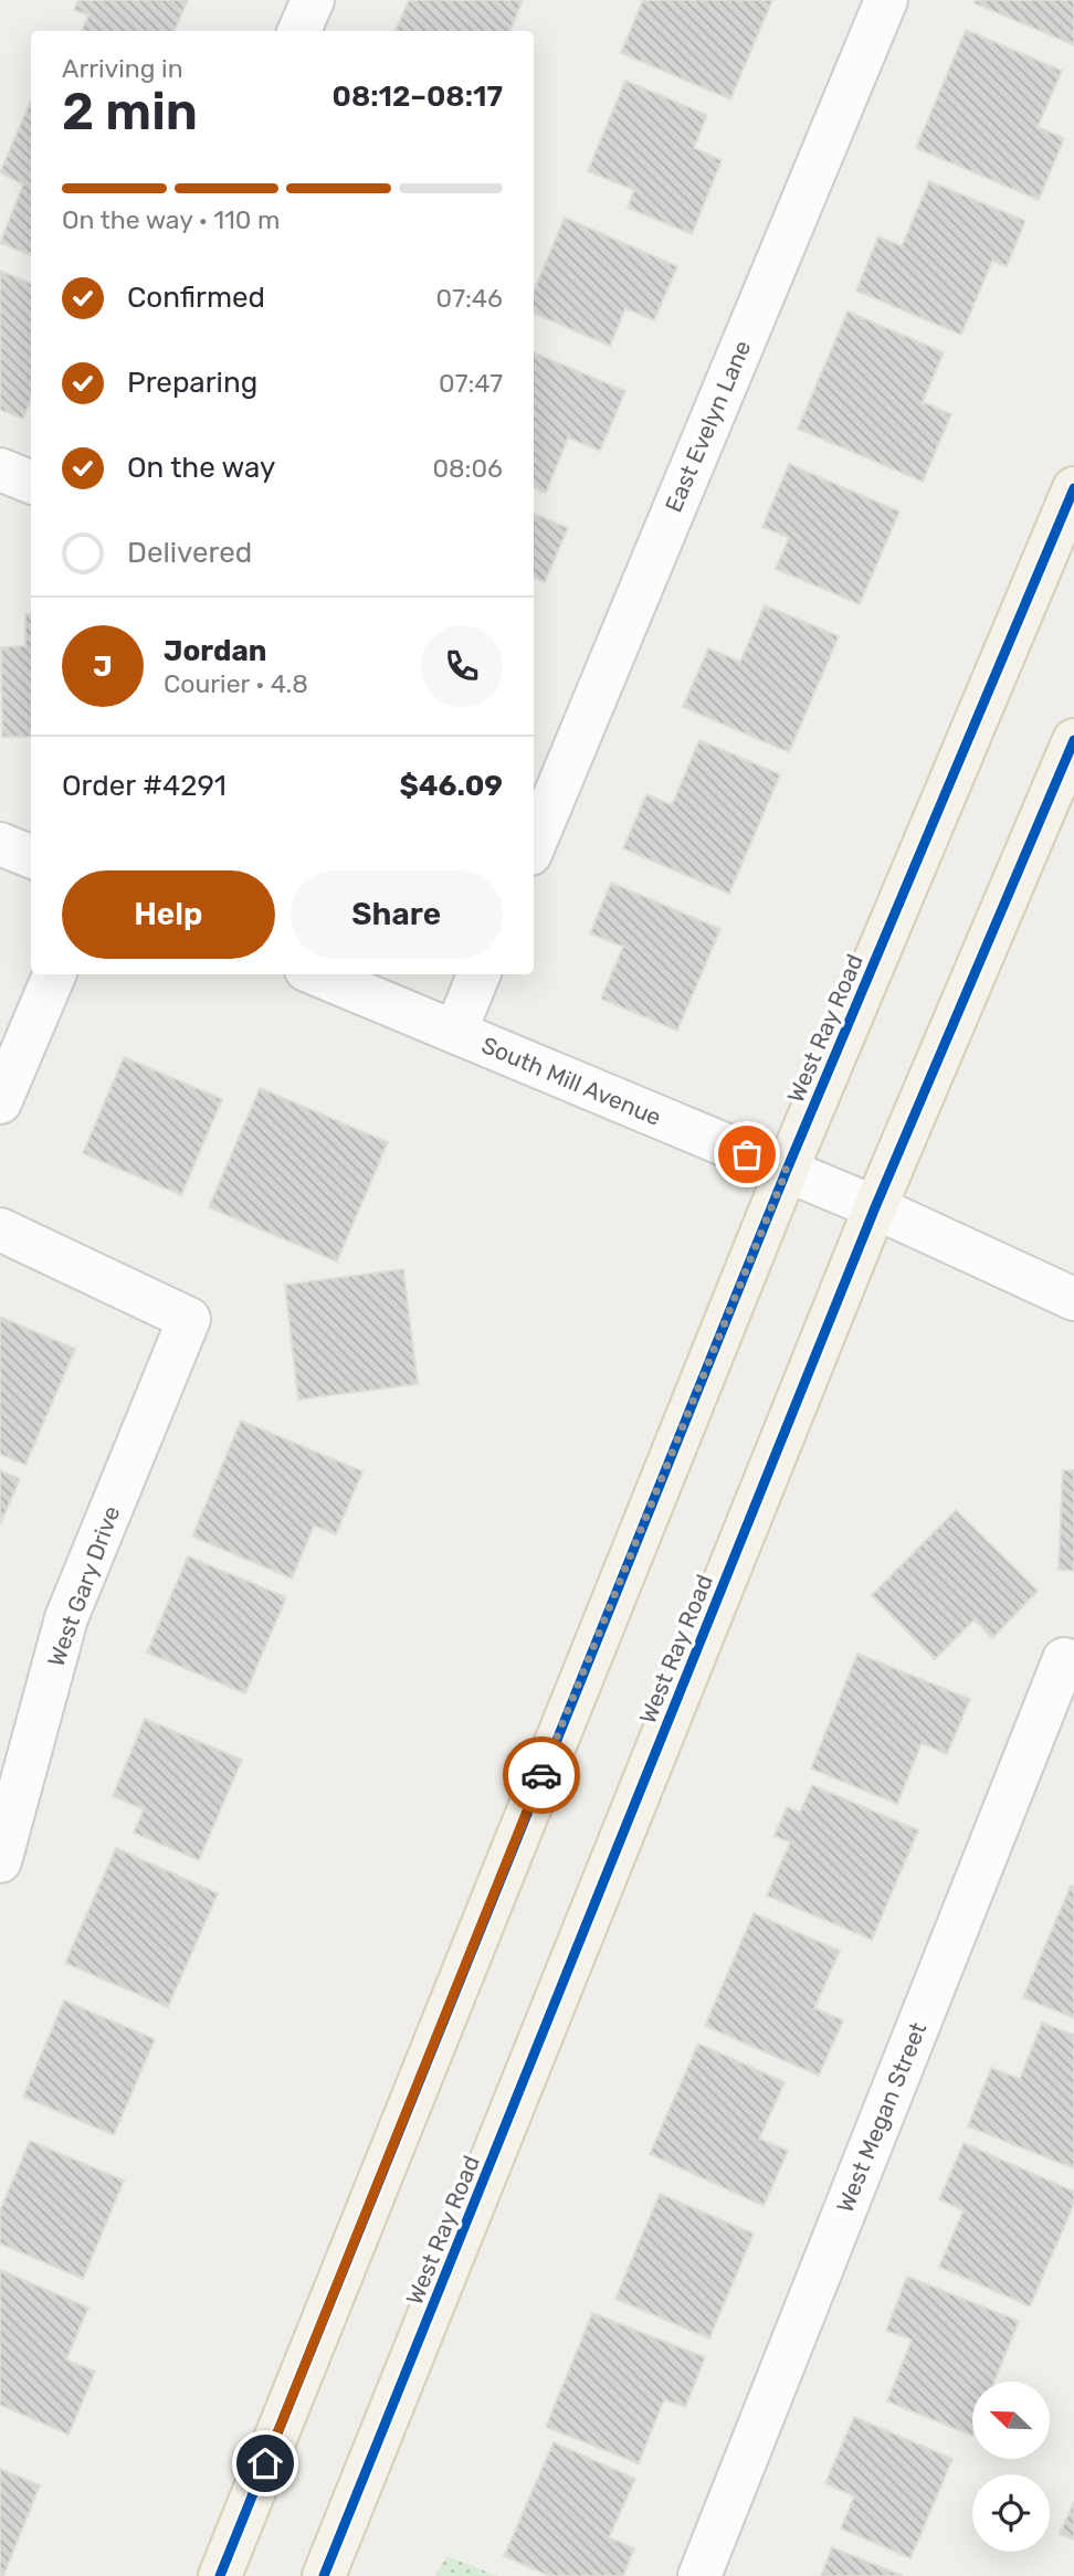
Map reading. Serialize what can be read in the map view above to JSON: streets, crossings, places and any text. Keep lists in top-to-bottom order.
{
  "streets": {
    "main road": ["West Ray Road"],
    "street": [
      "East Evelyn Lane",
      "South Mill Avenue",
      "West Gary Drive",
      "West Megan Street"
    ]
  },
  "crossings": [
    ["West Ray Road", "South Mill Avenue"]
  ],
  "north": "top left",
  "page": {
    "heading": ["2 min", "Arriving in", "08:12–08:17"],
    "panel": [
      "Jordan",
      "Courier · 4.8",
      "Order #4291",
      "$46.09"
    ],
    "bar": "On the way · 110 m",
    "list": [
      ["Confirmed", "07:46"],
      ["Preparing", "07:47"],
      ["On the way", "08:06"],
      "Delivered"
    ],
    "round": "J",
    "buttons": ["Help", "Share"]
  }
}
